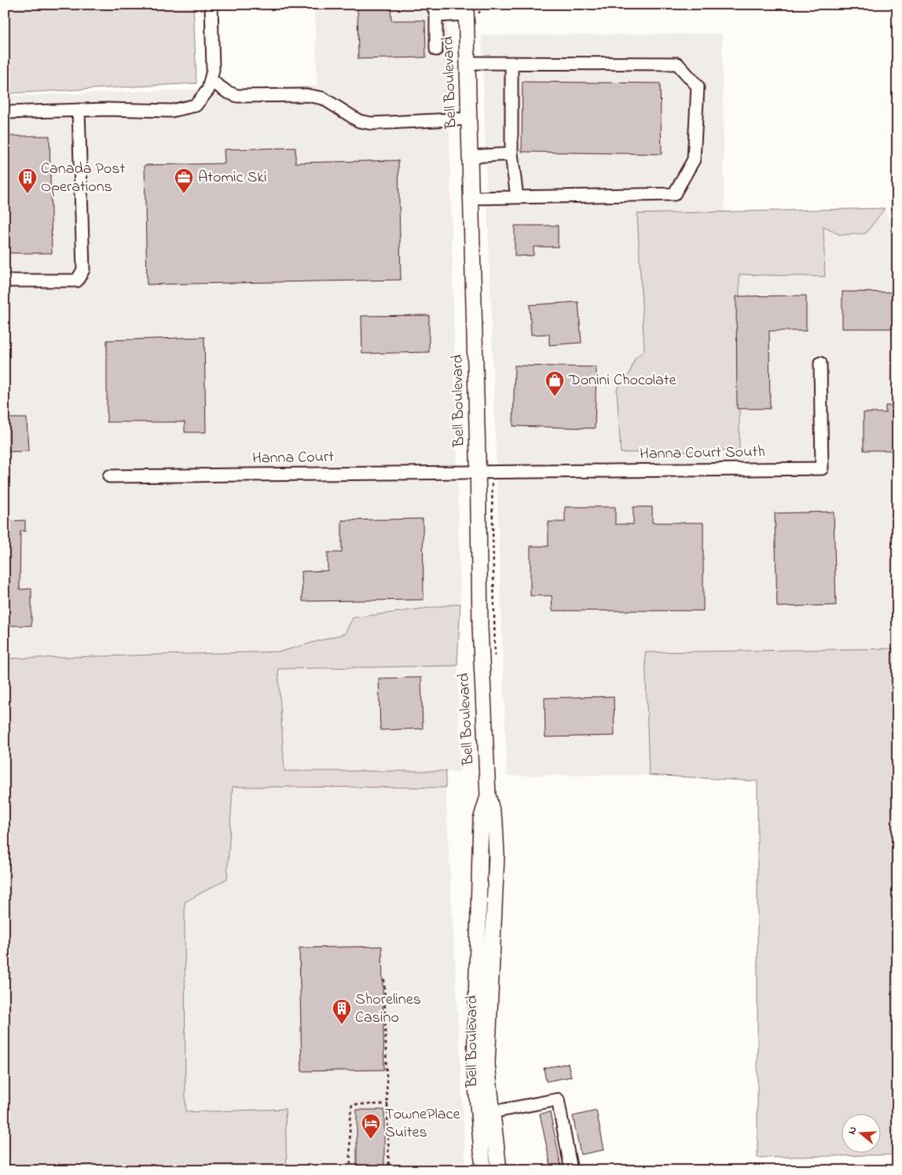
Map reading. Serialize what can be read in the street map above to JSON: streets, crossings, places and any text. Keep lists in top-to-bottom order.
{
  "streets": {
    "main road": ["Bell Boulevard"],
    "street": ["Hanna Court South", "Hanna Court"]
  },
  "crossings": [
    ["Bell Boulevard", "Hanna Court South"],
    ["Bell Boulevard", "Hanna Court"],
    ["Hanna Court South", "Hanna Court"]
  ],
  "places": {
    "building": ["Canada Post Operations", "Shorelines Casino"],
    "office": ["Atomic Ski"],
    "shop": ["Donini Chocolate"],
    "hotel": ["TownePlace Suites"]
  },
  "north": "left"
}
